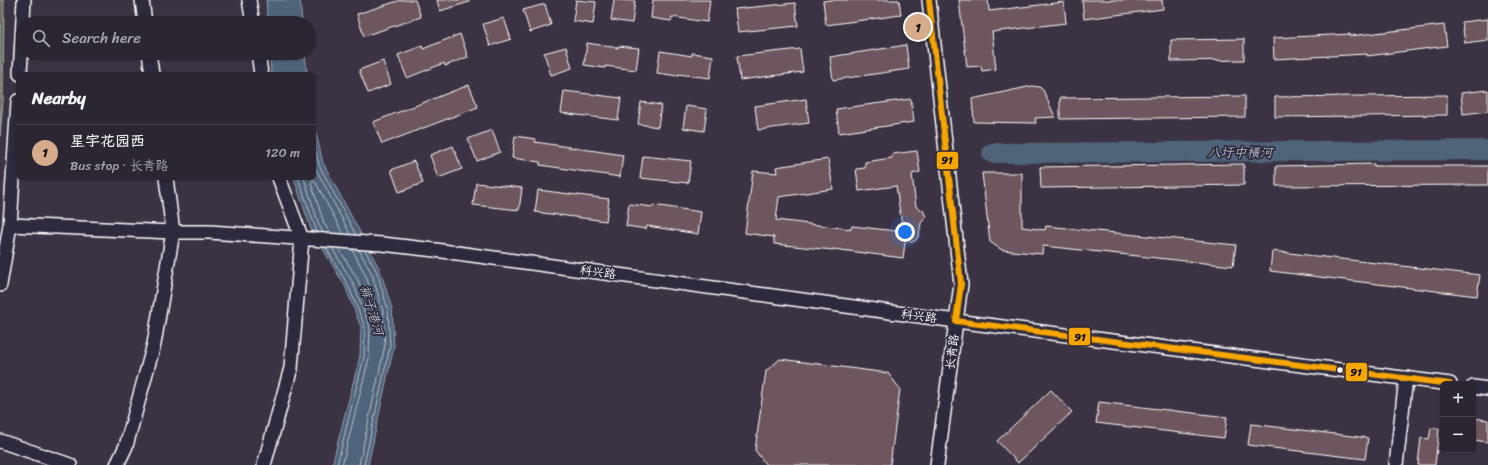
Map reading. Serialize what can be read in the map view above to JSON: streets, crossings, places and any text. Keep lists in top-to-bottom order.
{
  "streets": {
    "street": ["科兴路", "长青路"]
  },
  "crossings": [
    ["科兴路", "长青路"]
  ],
  "water": ["八圩中横河", "裤子港河"],
  "lines": ["transit line 91"],
  "page": {
    "pins": "1",
    "search": "Search here",
    "heading": "Nearby",
    "list": [
      {
        "mark": "1",
        "name": "星宇花园西",
        "note": "Bus stop · 长青路",
        "value": "120 m"
      }
    ],
    "map_buttons": ["+", "−"]
  }
}
